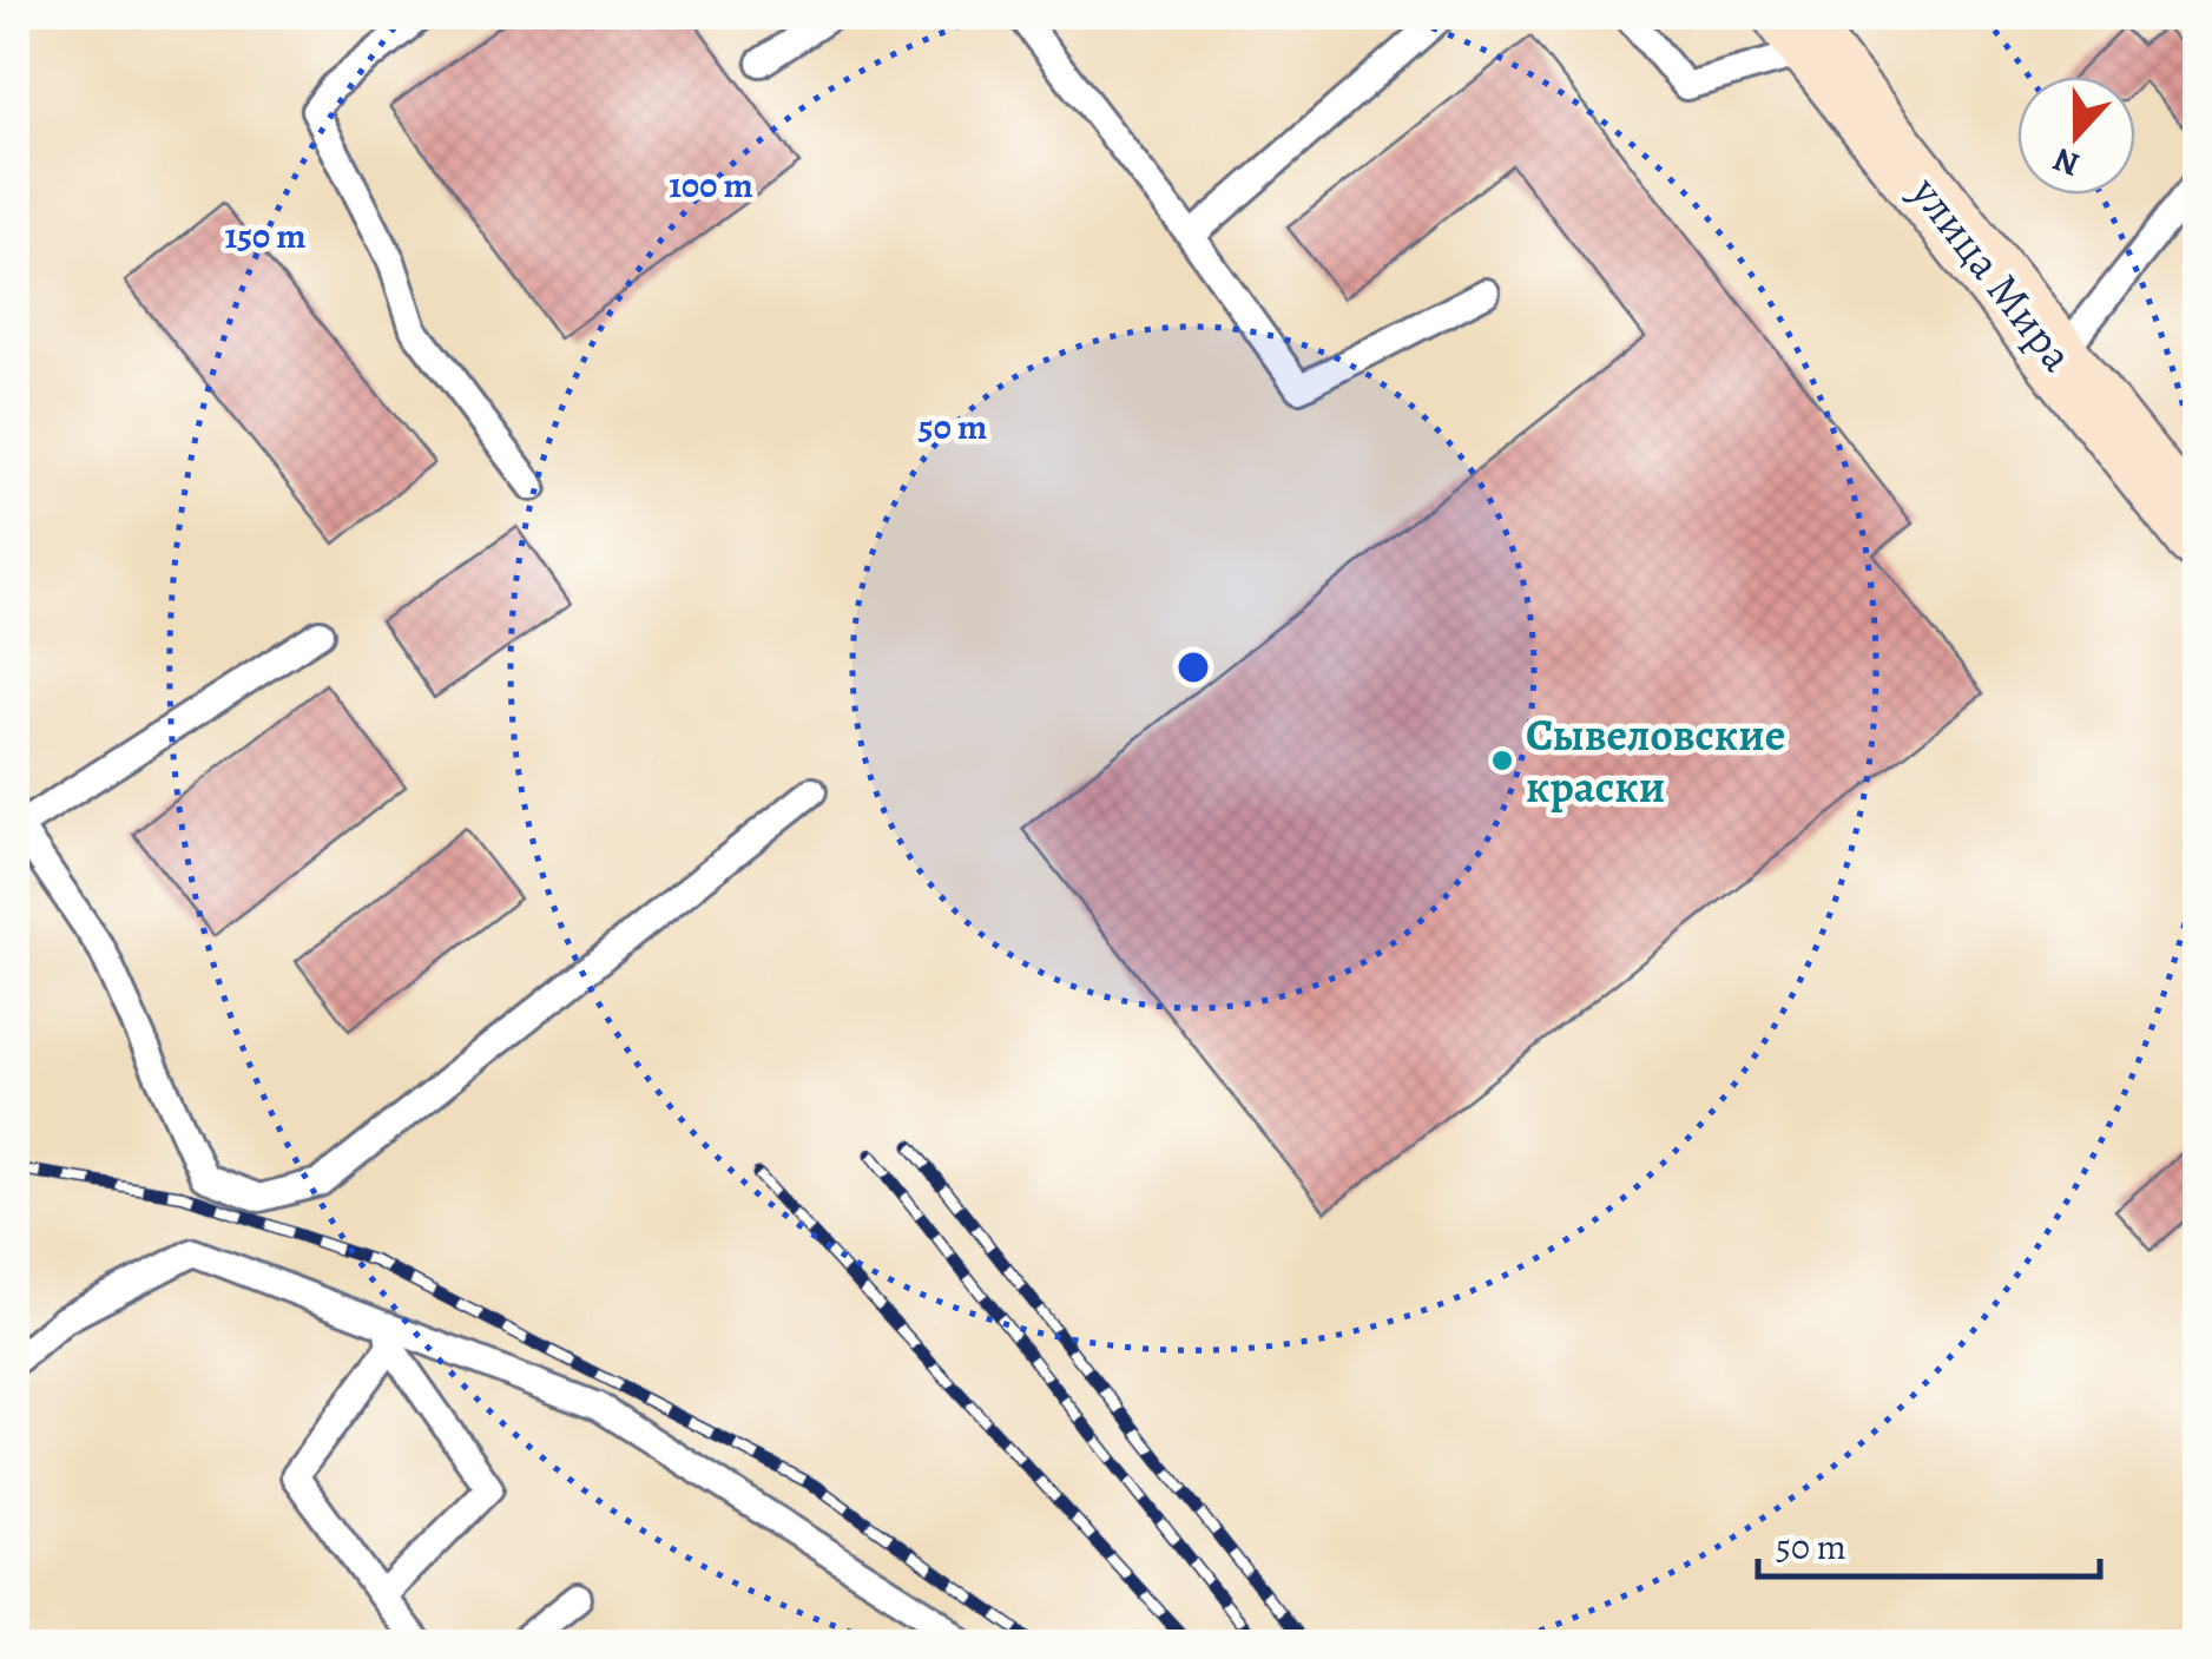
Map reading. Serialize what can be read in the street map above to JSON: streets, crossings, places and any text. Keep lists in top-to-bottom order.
{
  "streets": {
    "main road": ["улица Мира"]
  },
  "places": ["Сывеловские краски"],
  "scale_bar": "50 m",
  "north": "bottom",
  "rings": ["100 m", "150 m", "50 m"]
}
